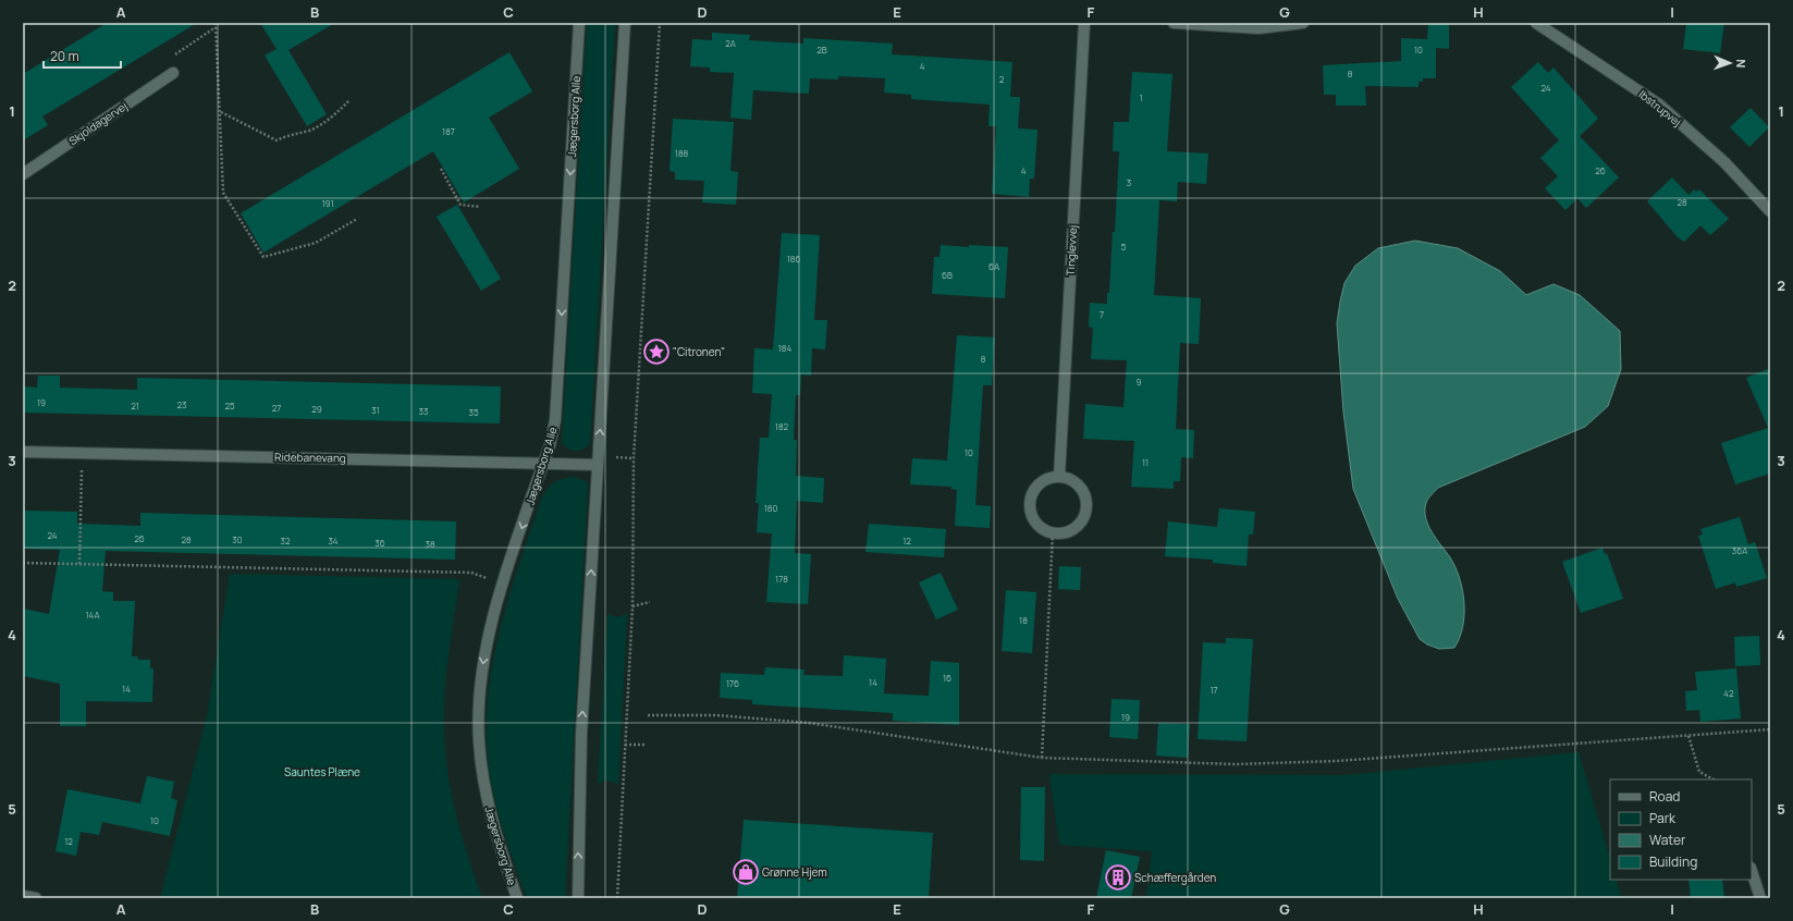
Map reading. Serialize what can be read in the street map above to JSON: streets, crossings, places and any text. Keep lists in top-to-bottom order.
{
  "streets": {
    "street": [
      "Ibstrupvej",
      "Jægersborg Alle",
      "Skjoldagervej",
      "Tinglevvej",
      "Ridebanevang"
    ]
  },
  "crossings": [
    ["Jægersborg Alle", "Ridebanevang"]
  ],
  "parks": ["Sauntes Plæne"],
  "places": {
    "place": ["\"Citronen\""],
    "shop": ["Grønne Hjem"],
    "building": ["Schæffergården"]
  },
  "house_numbers": [
    "2A",
    "2B",
    "10",
    "4",
    "8",
    "2",
    "24",
    "1",
    "187",
    "188",
    "4",
    "26",
    "3",
    "28",
    "191",
    "5",
    "186",
    "6A",
    "6B",
    "7",
    "184",
    "8",
    "9",
    "19",
    "23",
    "21",
    "25",
    "27",
    "29",
    "31",
    "33",
    "35",
    "182",
    "10",
    "11",
    "180",
    "24",
    "26",
    "28",
    "30",
    "32",
    "34",
    "12",
    "36",
    "38",
    "36A",
    "178",
    "14A",
    "18",
    "16",
    "14",
    "176",
    "14",
    "17",
    "42",
    "19",
    "10",
    "12"
  ],
  "legend": [
    "Road",
    "Park",
    "Water",
    "Building"
  ],
  "scale_bar": "20 m",
  "north": "right",
  "grid": {
    "columns": [
      "A",
      "B",
      "C",
      "D",
      "E",
      "F",
      "G",
      "H",
      "I"
    ],
    "rows": [
      "1",
      "2",
      "3",
      "4",
      "5"
    ]
  }
}
